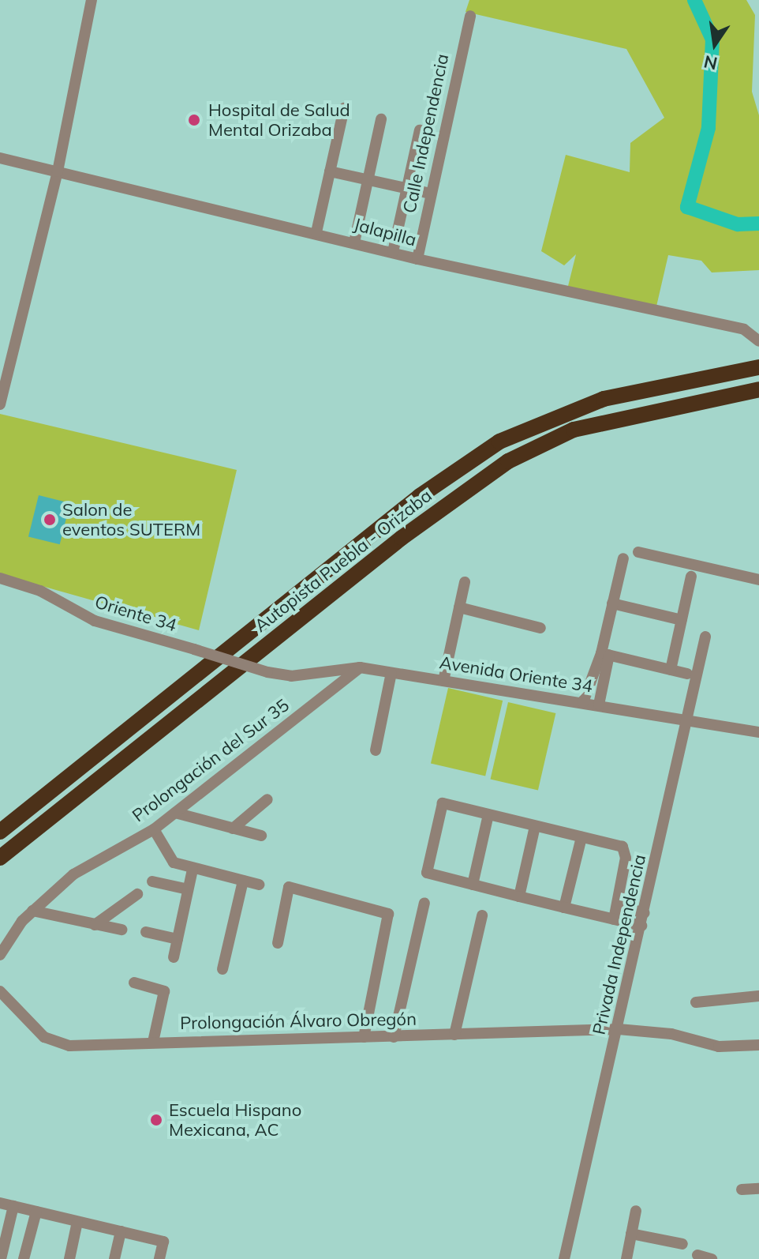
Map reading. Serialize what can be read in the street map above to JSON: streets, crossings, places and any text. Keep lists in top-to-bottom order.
{
  "streets": {
    "highway": ["Autopista Puebla - Orizaba"],
    "street": [
      "Calle Independencia",
      "Jalapilla",
      "Oriente 34",
      "Avenida Oriente 34",
      "Prolongación del Sur 35",
      "Privada Independencia",
      "Prolongación Álvaro Obregón"
    ]
  },
  "crossings": [
    ["Calle Independencia", "Jalapilla"],
    ["Oriente 34", "Avenida Oriente 34"],
    ["Avenida Oriente 34", "Prolongación del Sur 35"],
    ["Avenida Oriente 34", "Privada Independencia"],
    ["Privada Independencia", "Prolongación Álvaro Obregón"]
  ],
  "places": ["Hospital de Salud Mental Orizaba", "Salon de eventos SUTERM", "Escuela Hispano Mexicana, AC"],
  "north": "bottom"
}
